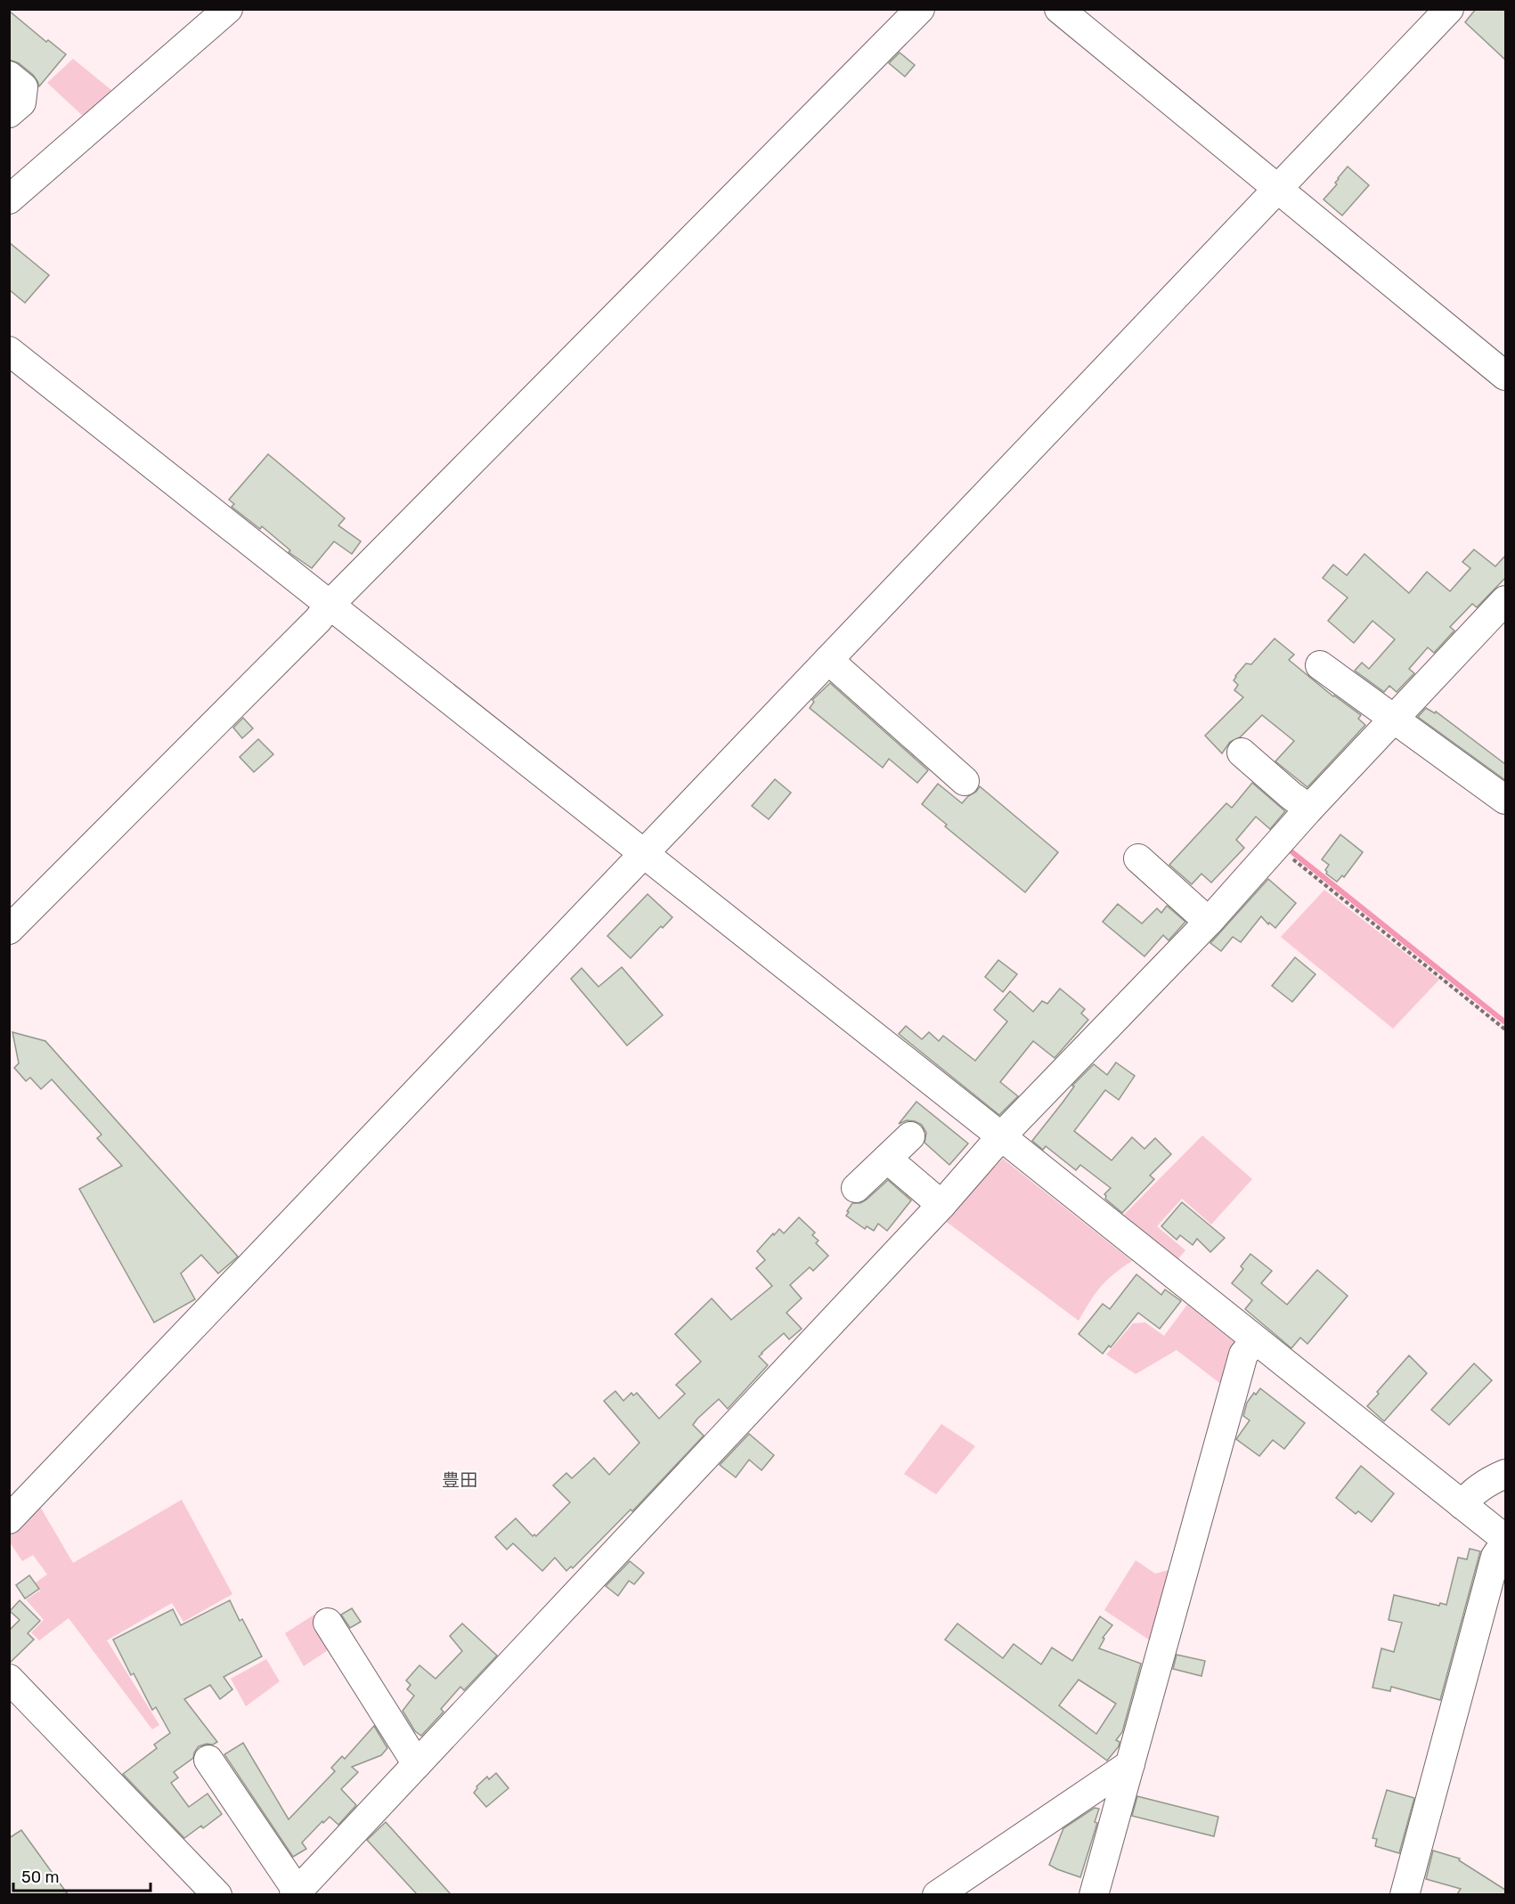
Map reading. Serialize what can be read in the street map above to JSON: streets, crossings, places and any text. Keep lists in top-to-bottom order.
{
  "districts": ["豊田"],
  "scale_bar": "50 m"
}
